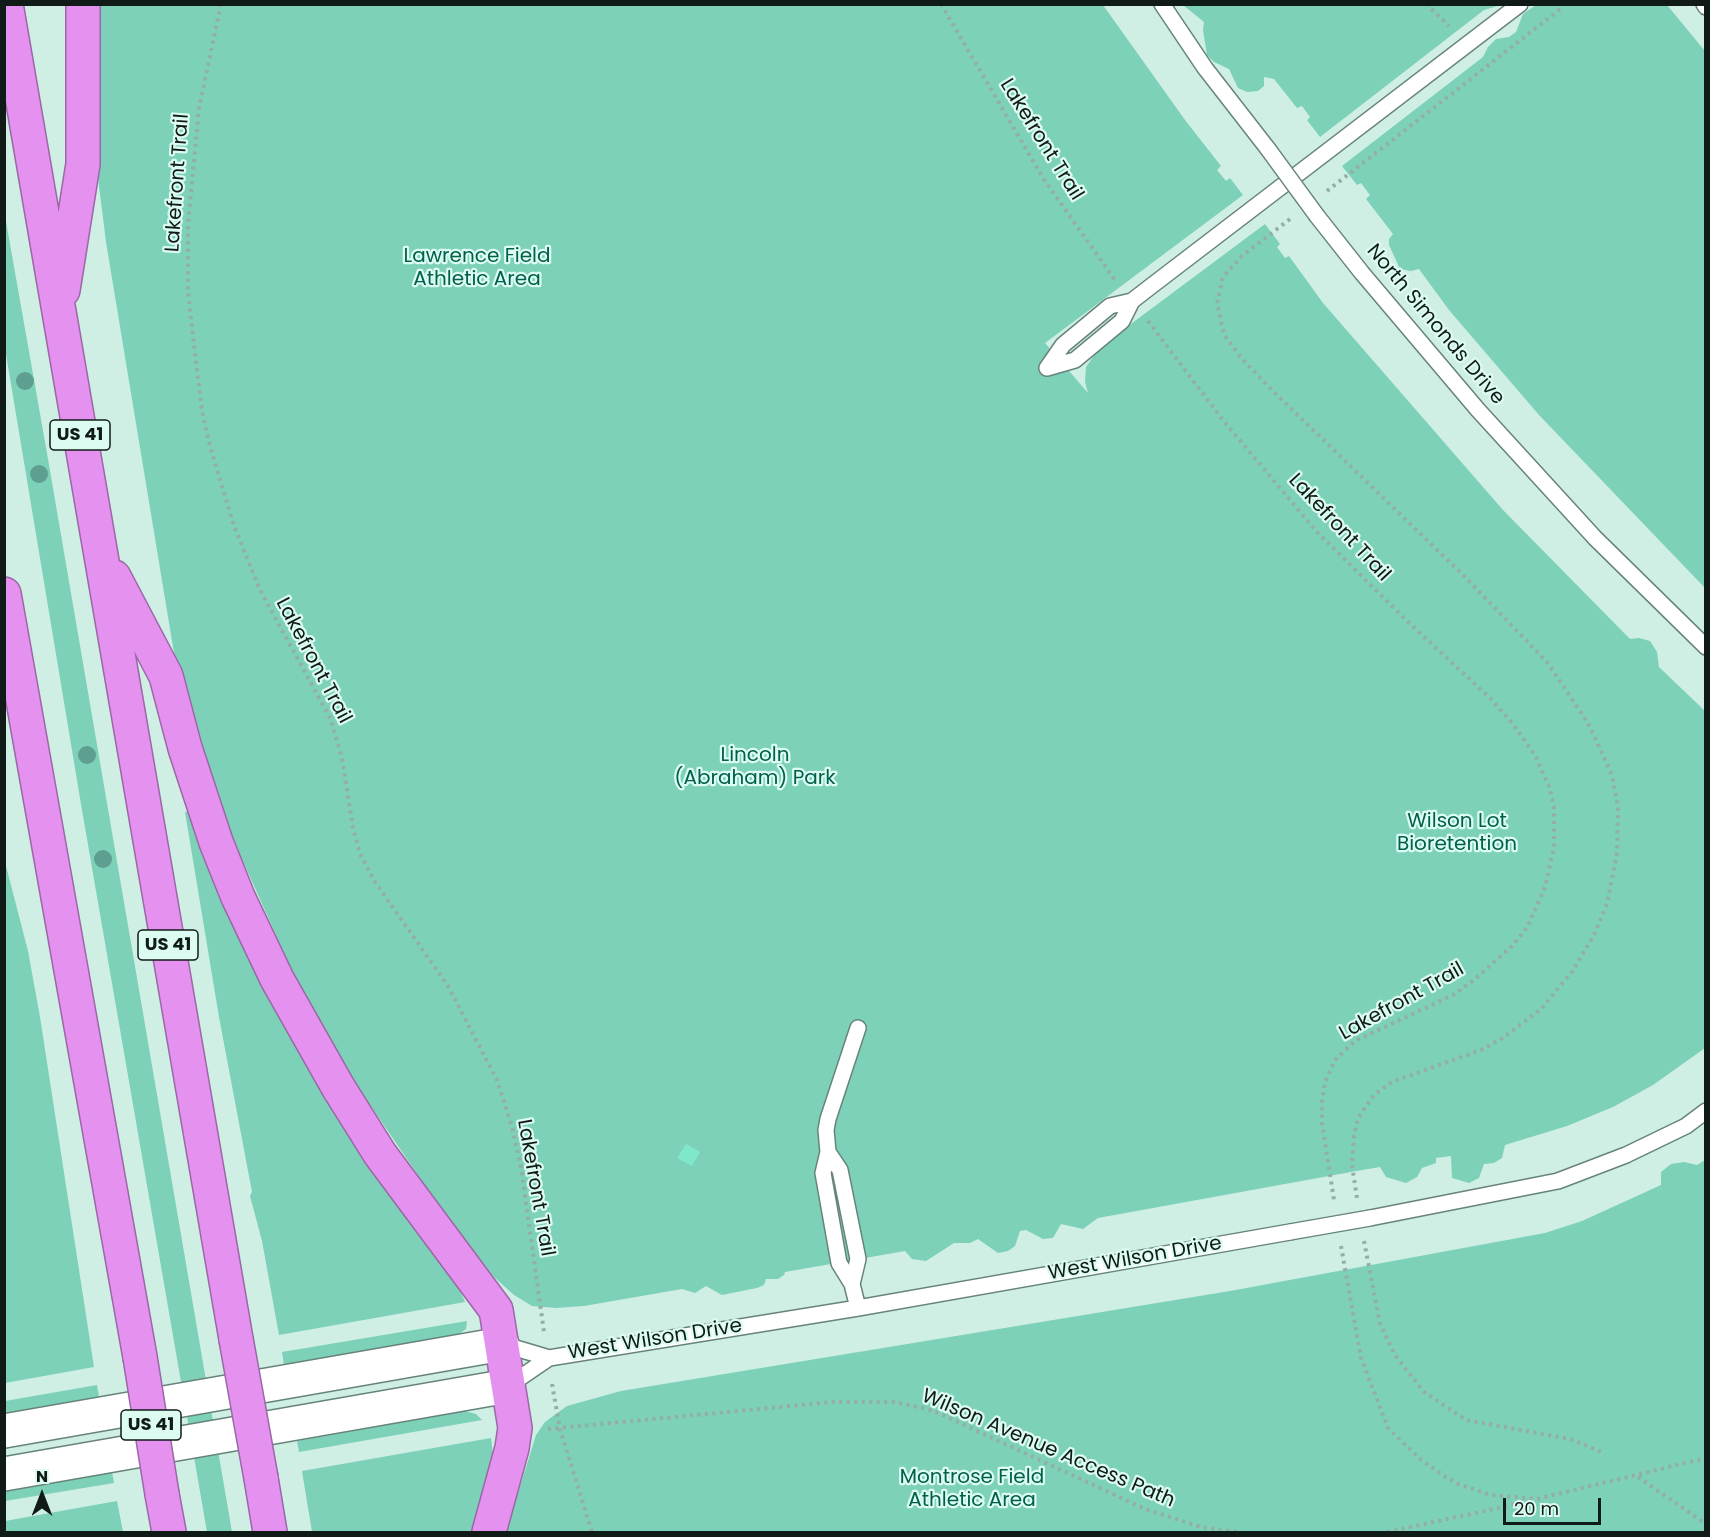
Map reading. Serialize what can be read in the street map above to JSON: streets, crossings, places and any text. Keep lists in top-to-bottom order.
{
  "streets": {
    "highway": ["US 41"],
    "street": ["West Wilson Drive"],
    "lane": ["North Simonds Drive"],
    "path": ["Lakefront Trail", "Wilson Avenue Access Path"]
  },
  "parks": [
    "Lawrence Field Athletic Area",
    "Lincoln (Abraham) Park",
    "Wilson Lot Bioretention",
    "Montrose Field Athletic Area"
  ],
  "scale_bar": "20 m",
  "north": "top"
}
